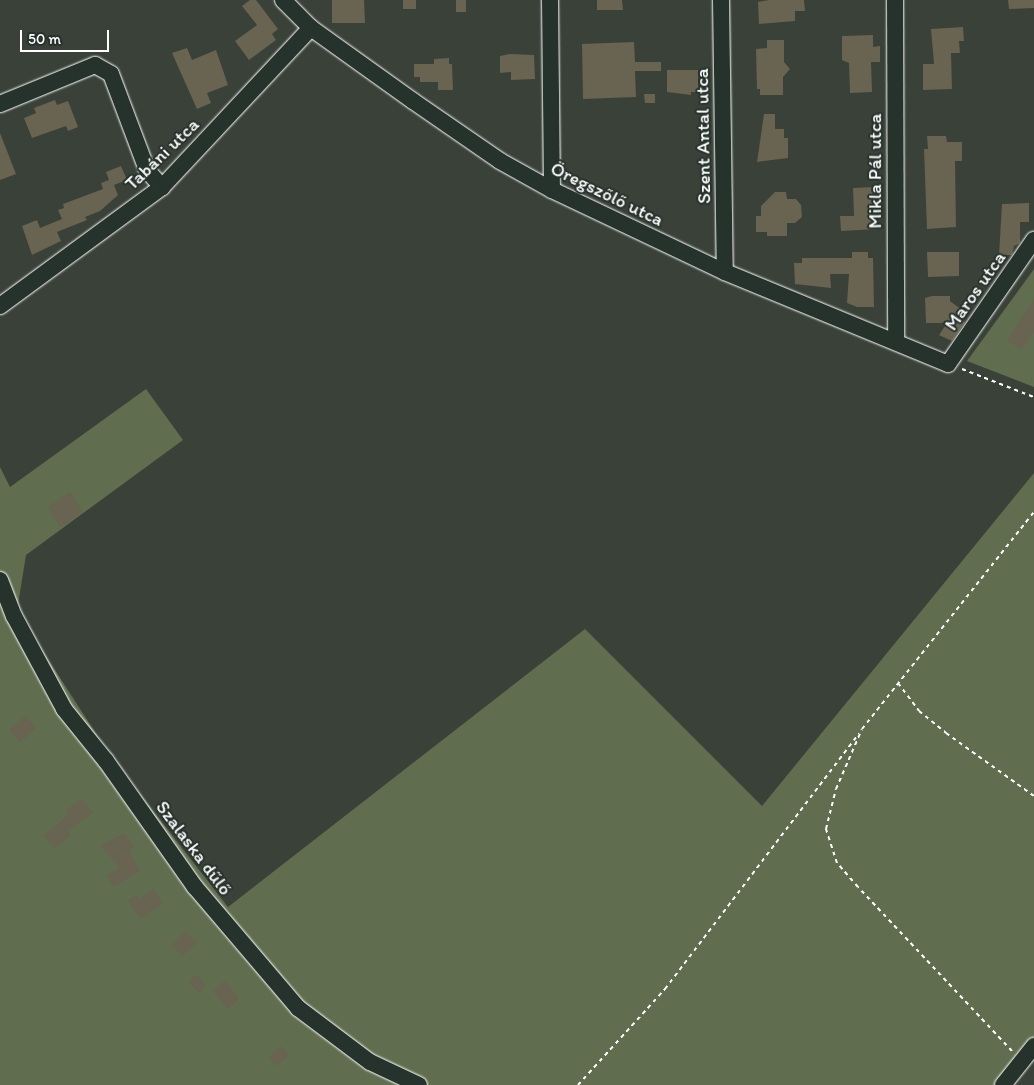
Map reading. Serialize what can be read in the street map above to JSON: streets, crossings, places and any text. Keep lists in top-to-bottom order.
{
  "streets": {
    "street": [
      "Szent Antal utca",
      "Tabáni utca",
      "Mikla Pál utca",
      "Öregszőlő utca",
      "Maros utca",
      "Szalaska dűlő"
    ]
  },
  "crossings": [
    ["Szent Antal utca", "Öregszőlő utca"],
    ["Tabáni utca", "Öregszőlő utca"],
    ["Mikla Pál utca", "Öregszőlő utca"],
    ["Öregszőlő utca", "Maros utca"]
  ],
  "scale_bar": "50 m"
}
